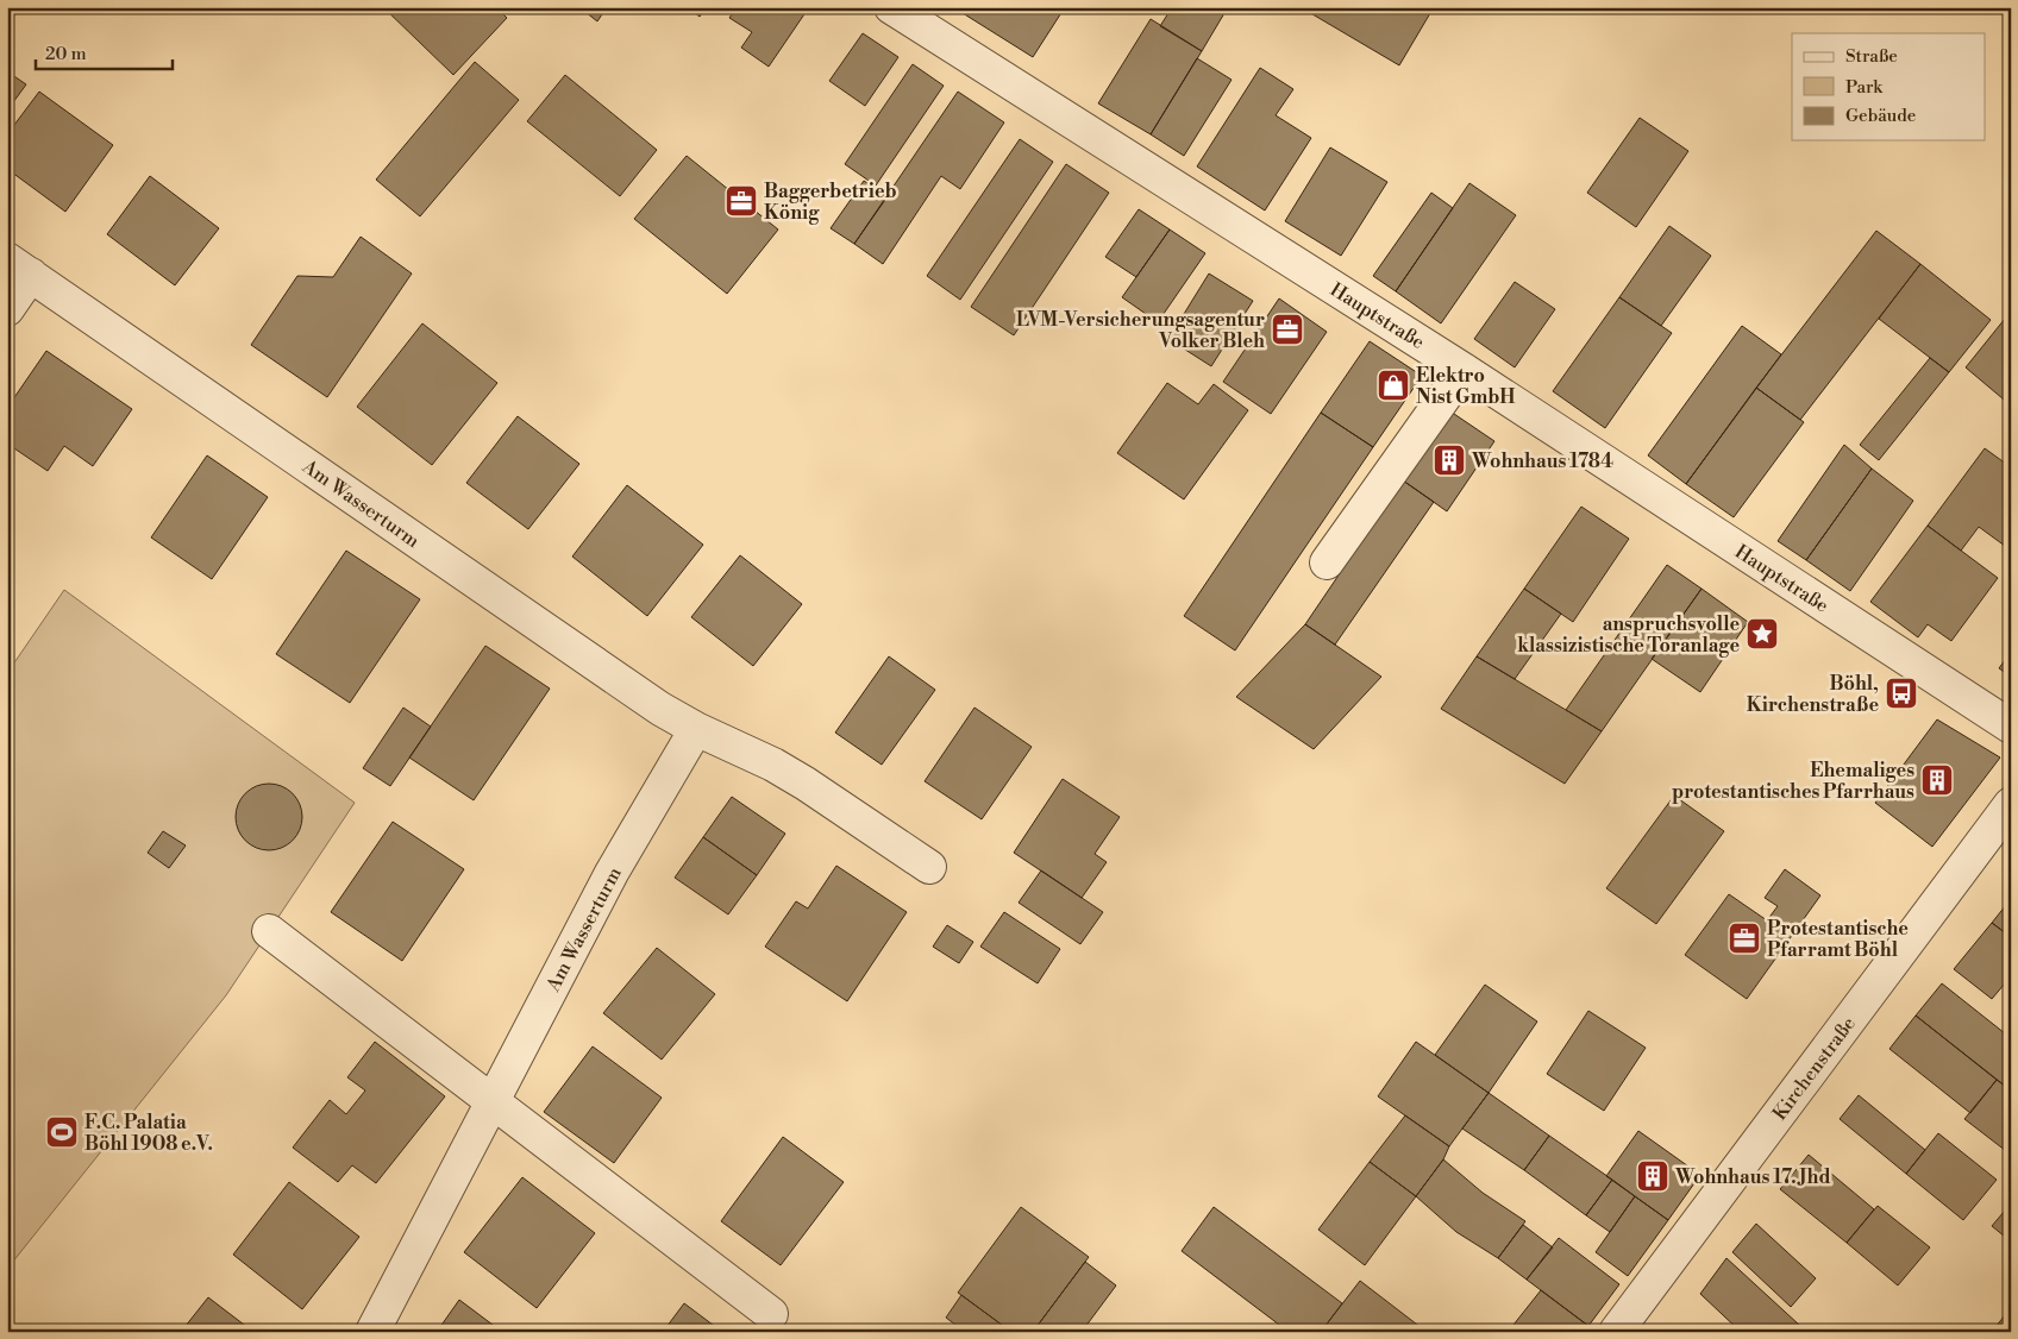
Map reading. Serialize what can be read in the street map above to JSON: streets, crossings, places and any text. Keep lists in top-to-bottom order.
{
  "streets": {
    "street": ["Hauptstraße", "Am Wasserturm", "Kirchenstraße"]
  },
  "places": {
    "office": ["Baggerbetrieb König", "LVM-Versicherungsagentur Volker Bleh", "Protestantische Pfarramt Böhl"],
    "shop": ["Elektro Nist GmbH"],
    "building": ["Wohnhaus 1784", "Ehemaliges protestantisches Pfarrhaus", "Wohnhaus 17. Jhd"],
    "place": ["anspruchsvolle klassizistische Toranlage"],
    "bus stop": ["Böhl, Kirchenstraße"],
    "sports": ["F.C. Palatia Böhl 1908 e.V."]
  },
  "legend": ["Straße", "Park", "Gebäude"],
  "scale_bar": "20 m"
}
